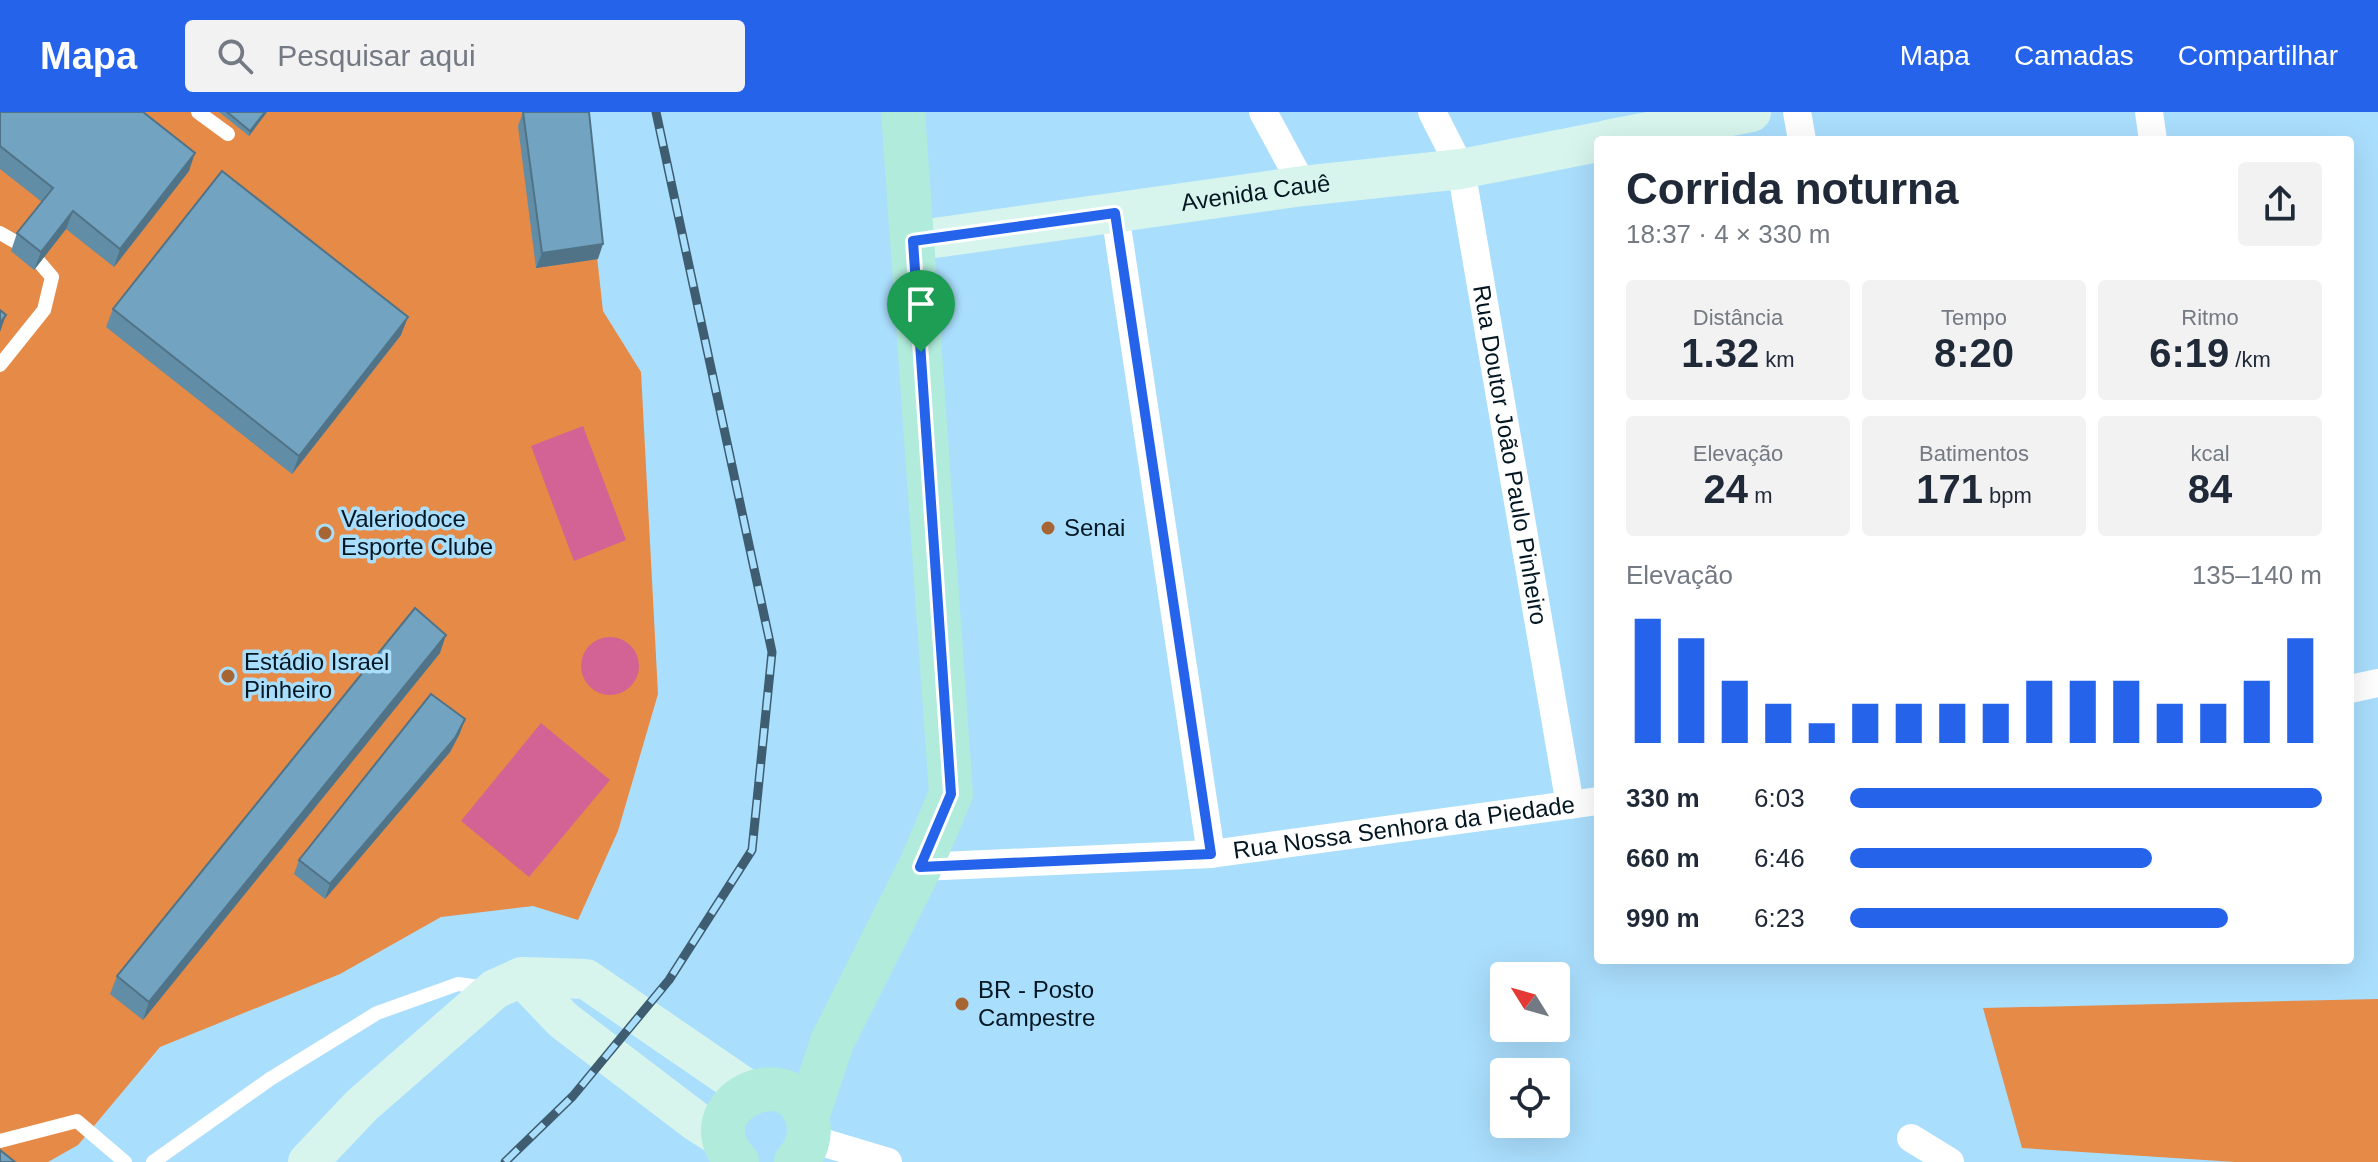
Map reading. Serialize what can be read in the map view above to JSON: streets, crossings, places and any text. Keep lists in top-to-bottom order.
{
  "streets": {
    "main road": ["Avenida Cauê"],
    "street": ["Rua Doutor João Paulo Pinheiro", "Rua Nossa Senhora da Piedade"]
  },
  "crossings": [
    ["Avenida Cauê", "Rua Doutor João Paulo Pinheiro"],
    ["Rua Doutor João Paulo Pinheiro", "Rua Nossa Senhora da Piedade"]
  ],
  "places": [
    "Senai",
    "Valeriodoce Esporte Clube",
    "Estádio Israel Pinheiro",
    "BR - Posto Campestre"
  ],
  "north": "top left",
  "page": {
    "header": "Mapa",
    "search": "Pesquisar aqui",
    "nav": ["Mapa", "Camadas", "Compartilhar"],
    "heading": ["Corrida noturna", "18:37 · 4 × 330 m"],
    "stats": [
      ["Distância", "1.32 km"],
      ["Tempo", "8:20"],
      ["Ritmo", "6:19 /km"],
      ["Elevação", "24 m"],
      ["Batimentos", "171 bpm"],
      ["kcal", "84"]
    ],
    "chart": ["Elevação", "135–140 m"],
    "list": [
      {
        "name": "330 m",
        "note": "6:03"
      },
      {
        "name": "660 m",
        "note": "6:46"
      },
      {
        "name": "990 m",
        "note": "6:23"
      }
    ]
  }
}
